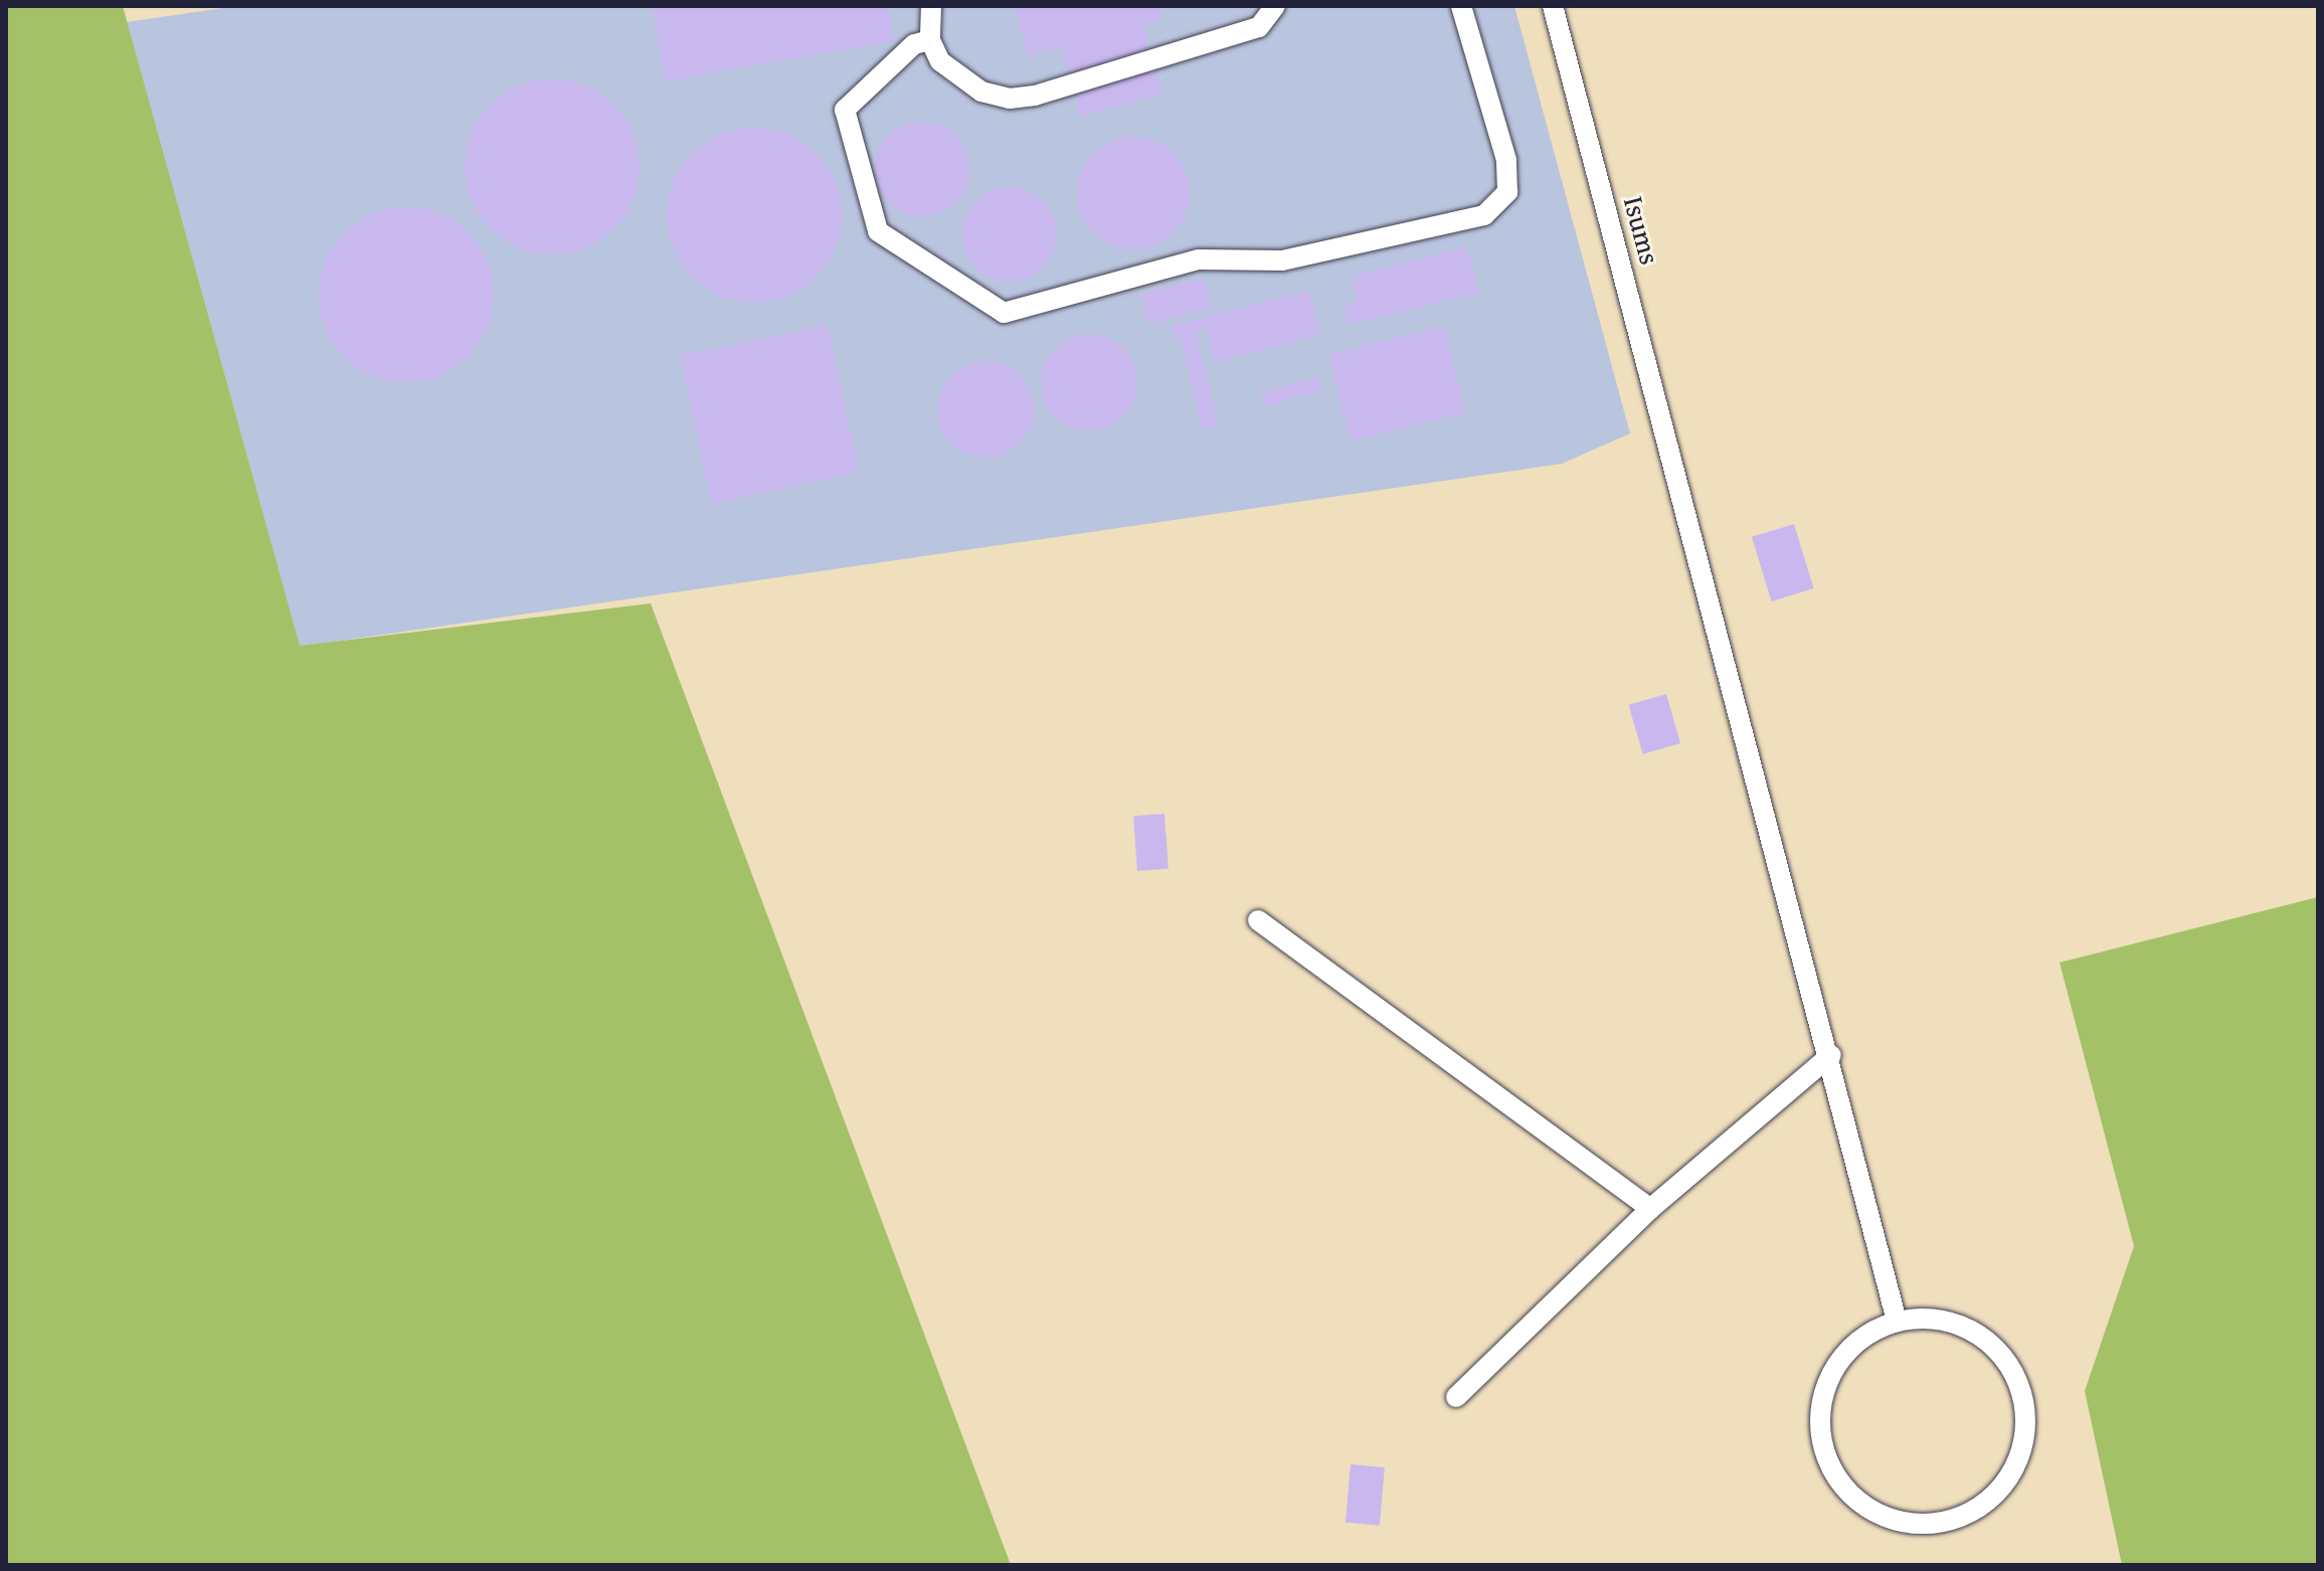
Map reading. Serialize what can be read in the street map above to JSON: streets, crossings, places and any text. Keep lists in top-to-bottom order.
{
  "streets": {
    "lane": ["Isums"]
  }
}
